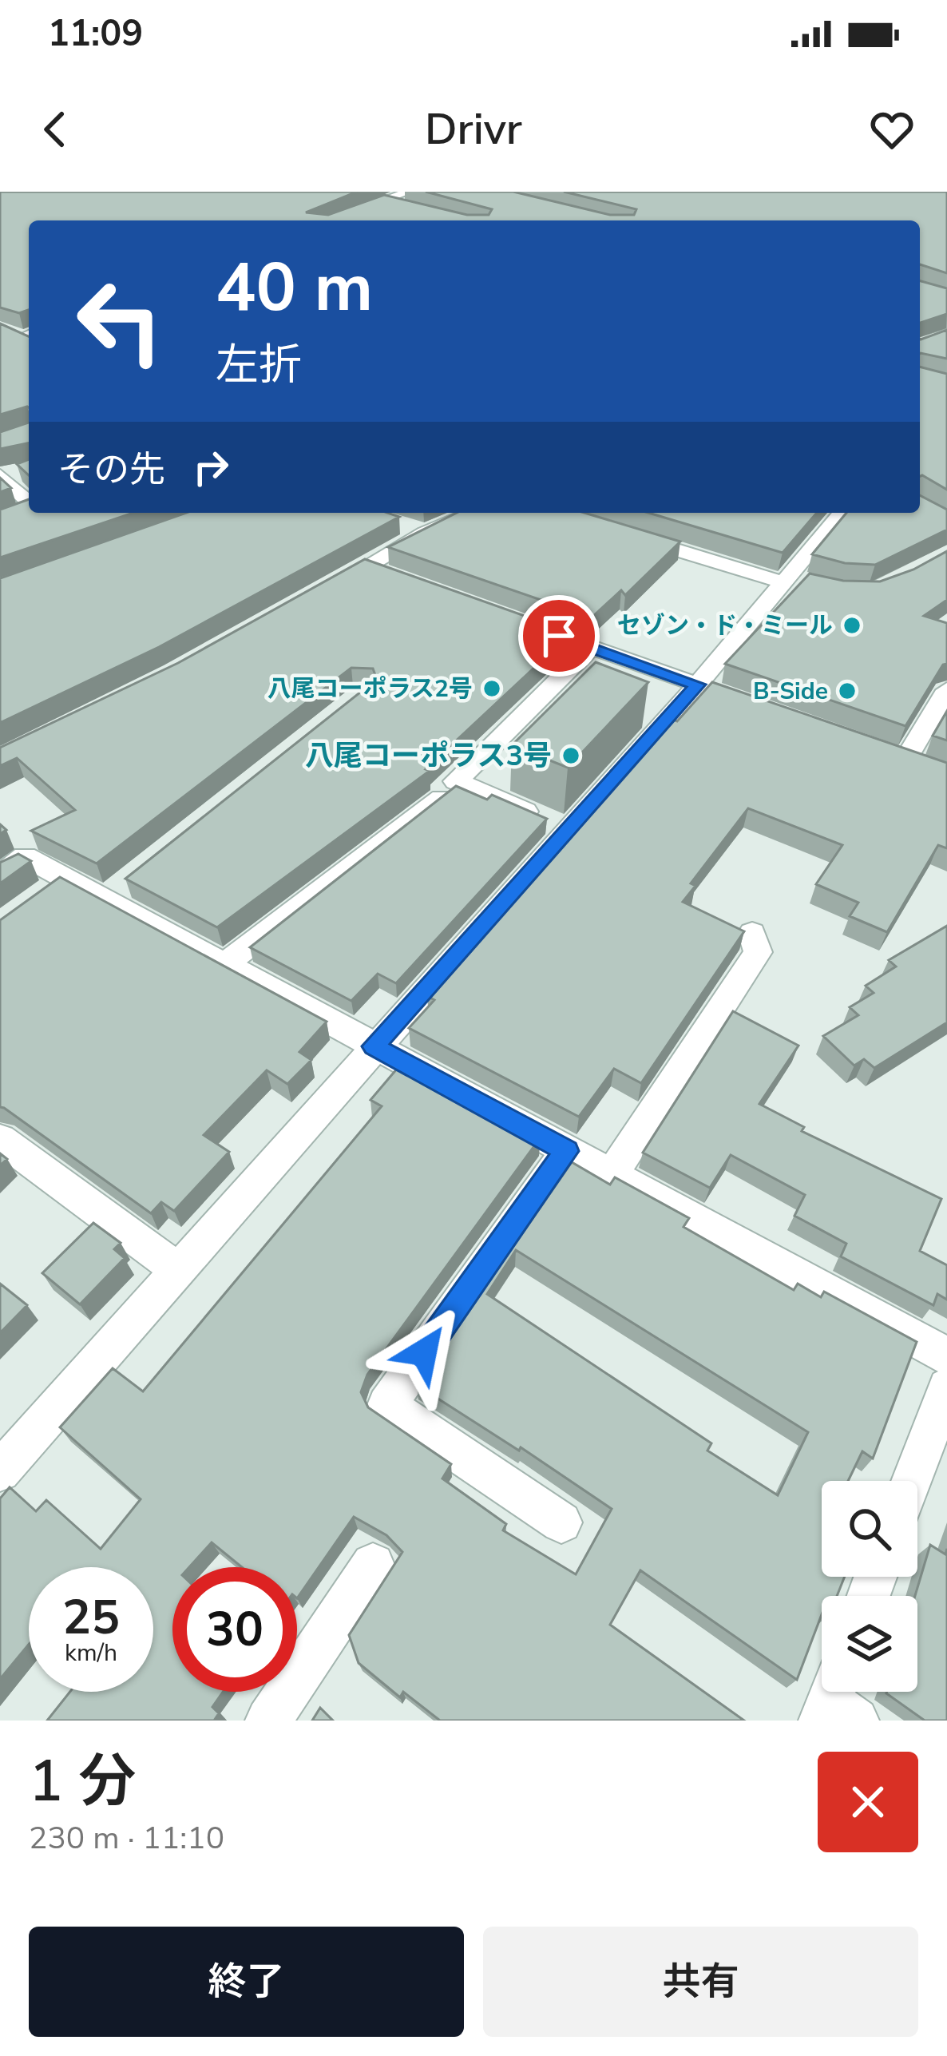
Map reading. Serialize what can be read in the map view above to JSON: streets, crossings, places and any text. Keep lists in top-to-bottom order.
{
  "places": [
    "セゾン・ド・ミール",
    "八尾コーポラス2号",
    "B-Side",
    "八尾コーポラス3号"
  ],
  "page": {
    "status": "11:09",
    "header": "Drivr",
    "turn": ["40 m", "左折"],
    "then": "その先",
    "speed": "25 km/h",
    "limit": "30",
    "heading": ["1 分", "230 m · 11:10"],
    "buttons": ["終了", "共有"]
  }
}
